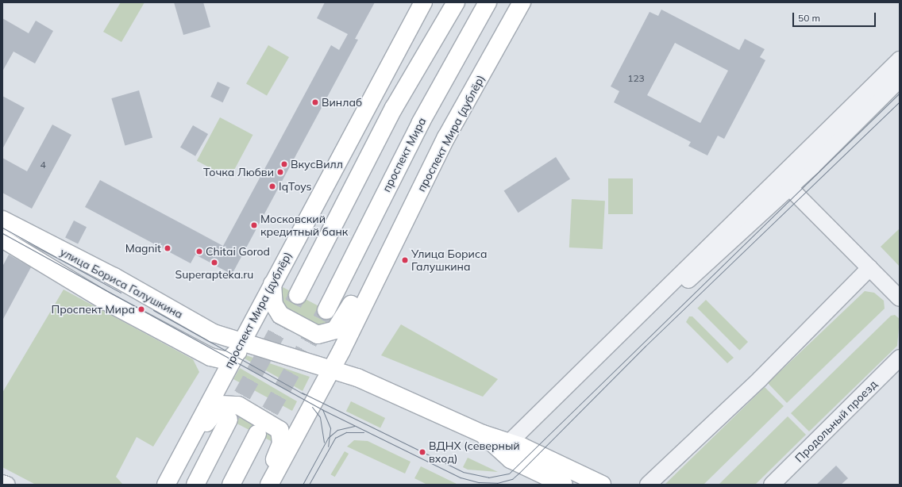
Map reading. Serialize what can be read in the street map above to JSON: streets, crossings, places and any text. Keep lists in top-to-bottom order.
{
  "streets": {
    "main road": ["проспект Мира (дублёр)", "проспект Мира", "улица Бориса Галушкина"],
    "street": ["Продольный проезд"]
  },
  "crossings": [
    ["проспект Мира (дублёр)", "улица Бориса Галушкина"]
  ],
  "places": [
    "Винлаб",
    "ВкусВилл",
    "Точка Любви",
    "IqToys",
    "Московский кредитный банк",
    "Magnit",
    "Chitai Gorod",
    "Улица Бориса Галушкина",
    "Superapteka.ru",
    "Проспект Мира",
    "ВДНХ (северный вход)"
  ],
  "house_numbers": ["123", "4"],
  "scale_bar": "50 m"
}
